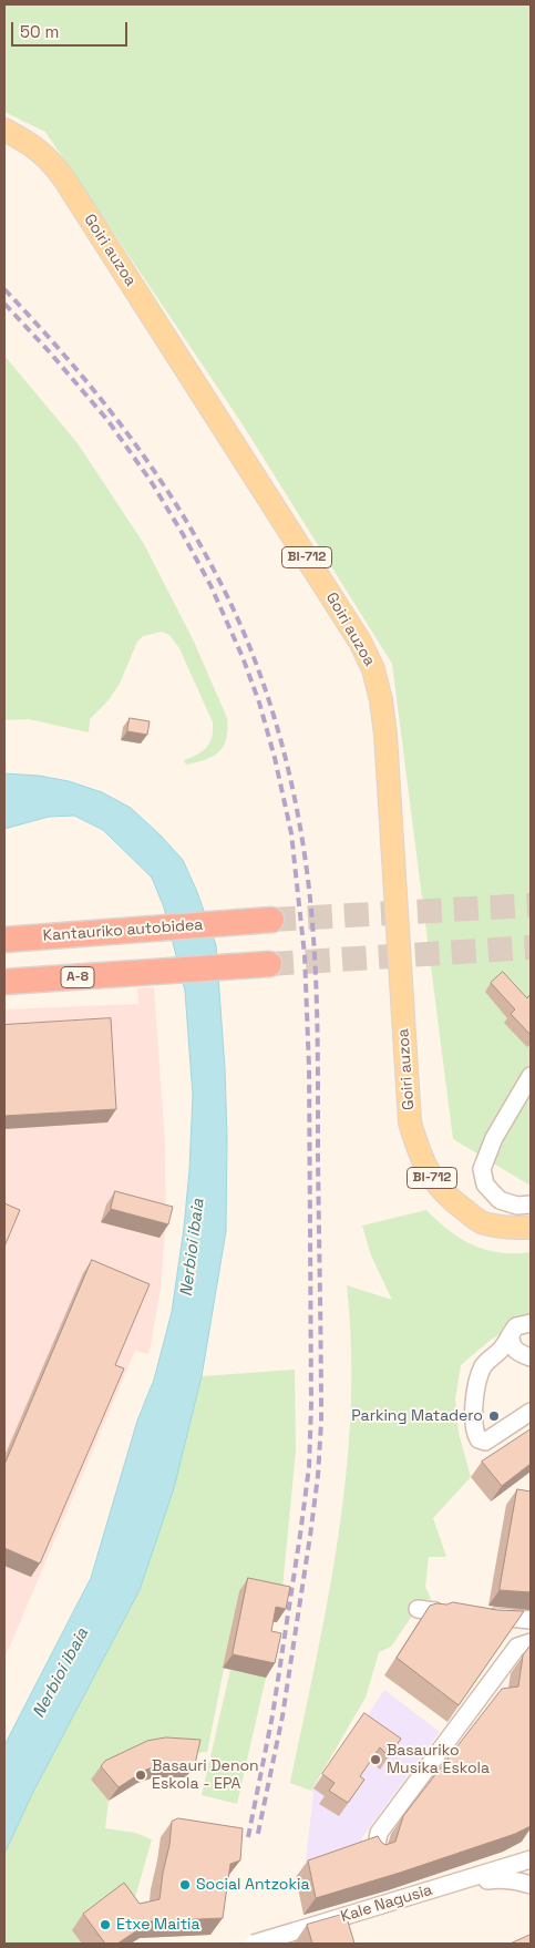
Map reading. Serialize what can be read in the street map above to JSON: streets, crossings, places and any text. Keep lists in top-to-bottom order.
{
  "streets": {
    "highway": ["Kantauriko autobidea", "A-8"],
    "main road": ["Goiri auzoa", "BI-712"],
    "street": ["Kale Nagusia"]
  },
  "water": ["Nerbioi ibaia"],
  "places": [
    "Parking Matadero",
    "Basauriko Musika Eskola",
    "Basauri Denon Eskola - EPA",
    "Social Antzokia",
    "Etxe Maitia"
  ],
  "scale_bar": "50 m"
}
